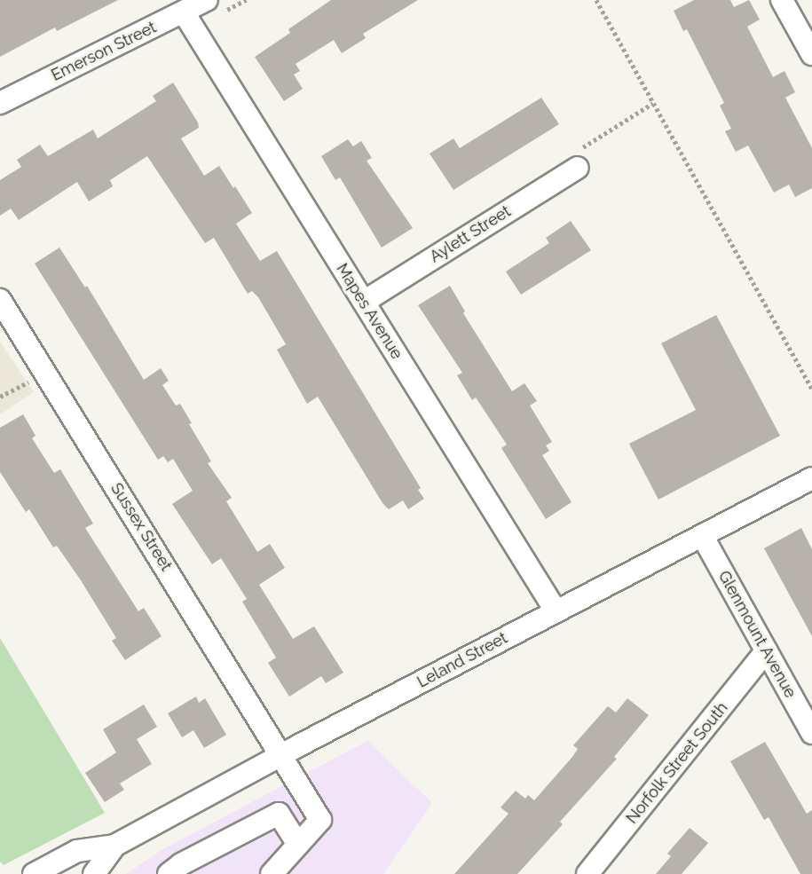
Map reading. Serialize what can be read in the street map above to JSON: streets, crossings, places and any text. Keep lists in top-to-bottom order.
{
  "streets": {
    "street": [
      "Emerson Street",
      "Aylett Street",
      "Mapes Avenue",
      "Sussex Street",
      "Glenmount Avenue",
      "Leland Street",
      "Norfolk Street South"
    ]
  },
  "crossings": [
    ["Emerson Street", "Mapes Avenue"],
    ["Aylett Street", "Mapes Avenue"],
    ["Mapes Avenue", "Leland Street"],
    ["Sussex Street", "Leland Street"],
    ["Glenmount Avenue", "Leland Street"],
    ["Glenmount Avenue", "Norfolk Street South"]
  ]
}
